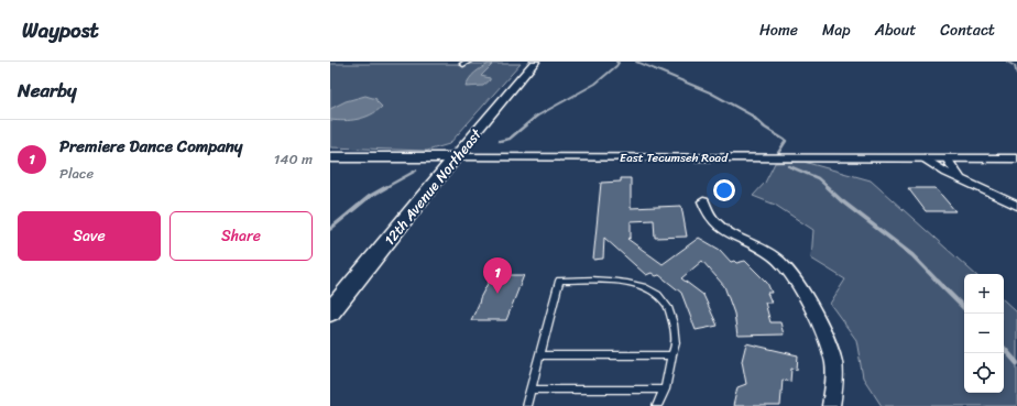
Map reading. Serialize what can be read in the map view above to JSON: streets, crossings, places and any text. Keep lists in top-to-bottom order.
{
  "streets": {
    "main road": ["East Tecumseh Road", "12th Avenue Northeast"]
  },
  "crossings": [
    ["East Tecumseh Road", "12th Avenue Northeast"]
  ],
  "page": {
    "header": "Waypost",
    "nav": [
      "Home",
      "Map",
      "About",
      "Contact"
    ],
    "heading": "Nearby",
    "list": [
      {
        "mark": "1",
        "name": "Premiere Dance Company",
        "note": "Place",
        "value": "140 m"
      }
    ],
    "buttons": ["Save", "Share"],
    "pins": "1",
    "map_buttons": ["+", "−"]
  }
}
